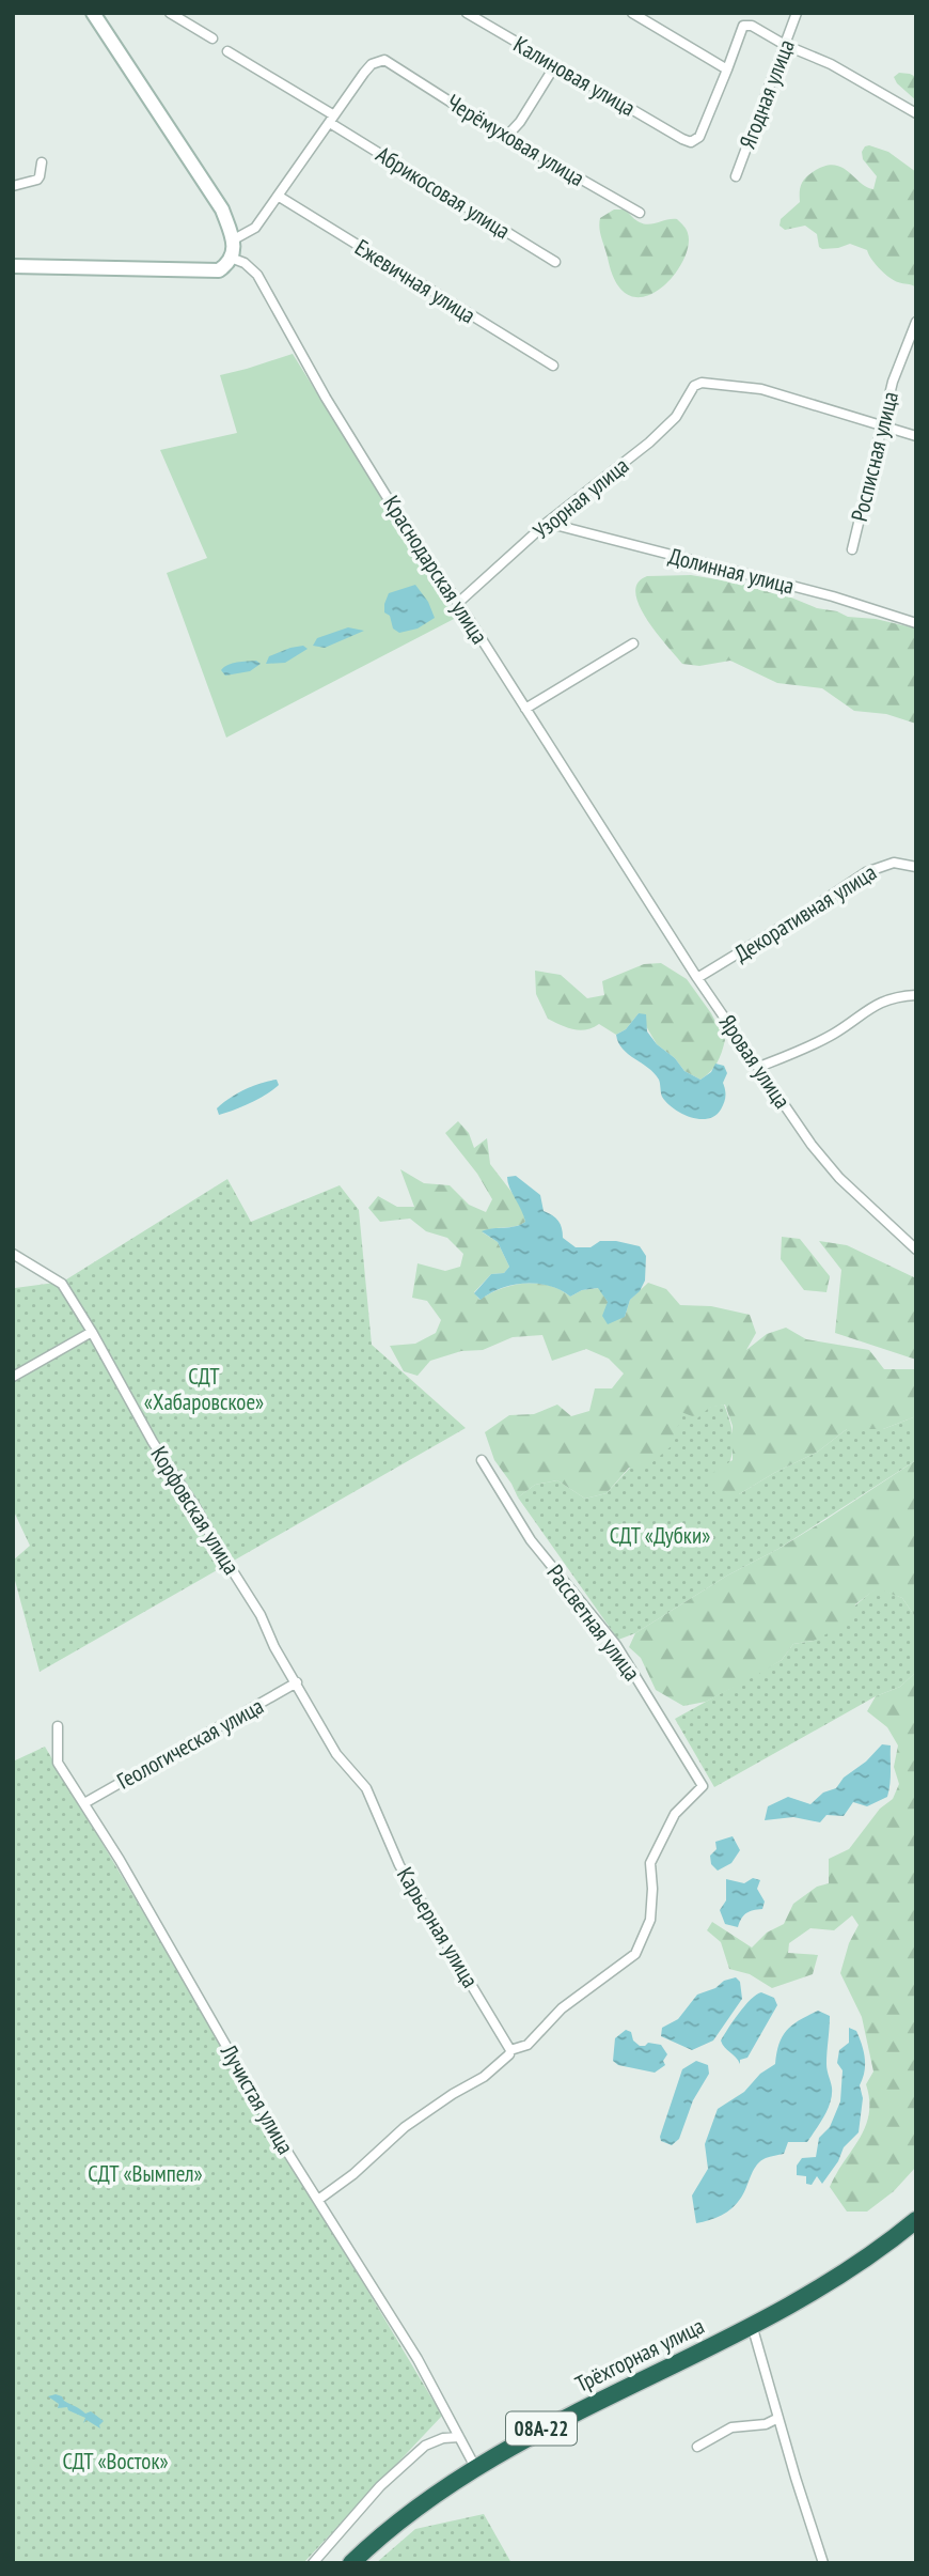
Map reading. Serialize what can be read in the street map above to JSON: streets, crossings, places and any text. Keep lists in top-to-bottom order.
{
  "streets": {
    "highway": ["Трёхгорная улица", "08А-22"],
    "street": [
      "Калиновая улица",
      "Ягодная улица",
      "Черёмуховая улица",
      "Абрикосовая улица",
      "Ежевичная улица",
      "Росписная улица",
      "Узорная улица",
      "Краснодарская улица",
      "Долинная улица",
      "Декоративная улица",
      "Яровая улица",
      "Корфовская улица",
      "Рассветная улица",
      "Геологическая улица",
      "Карьерная улица",
      "Лучистая улица"
    ]
  },
  "crossings": [
    ["Черёмуховая улица", "Абрикосовая улица"],
    ["Росписная улица", "Узорная улица"],
    ["Узорная улица", "Краснодарская улица"],
    ["Узорная улица", "Долинная улица"],
    ["Краснодарская улица", "Яровая улица"],
    ["Декоративная улица", "Яровая улица"],
    ["Корфовская улица", "Карьерная улица"],
    ["Рассветная улица", "Карьерная улица"],
    ["Геологическая улица", "Карьерная улица"],
    ["Геологическая улица", "Лучистая улица"],
    ["Лучистая улица", "Трёхгорная улица"]
  ],
  "parks": [
    "СДТ «Хабаровское»",
    "СДТ «Дубки»",
    "СДТ «Вымпел»",
    "СДТ «Восток»"
  ]
}
